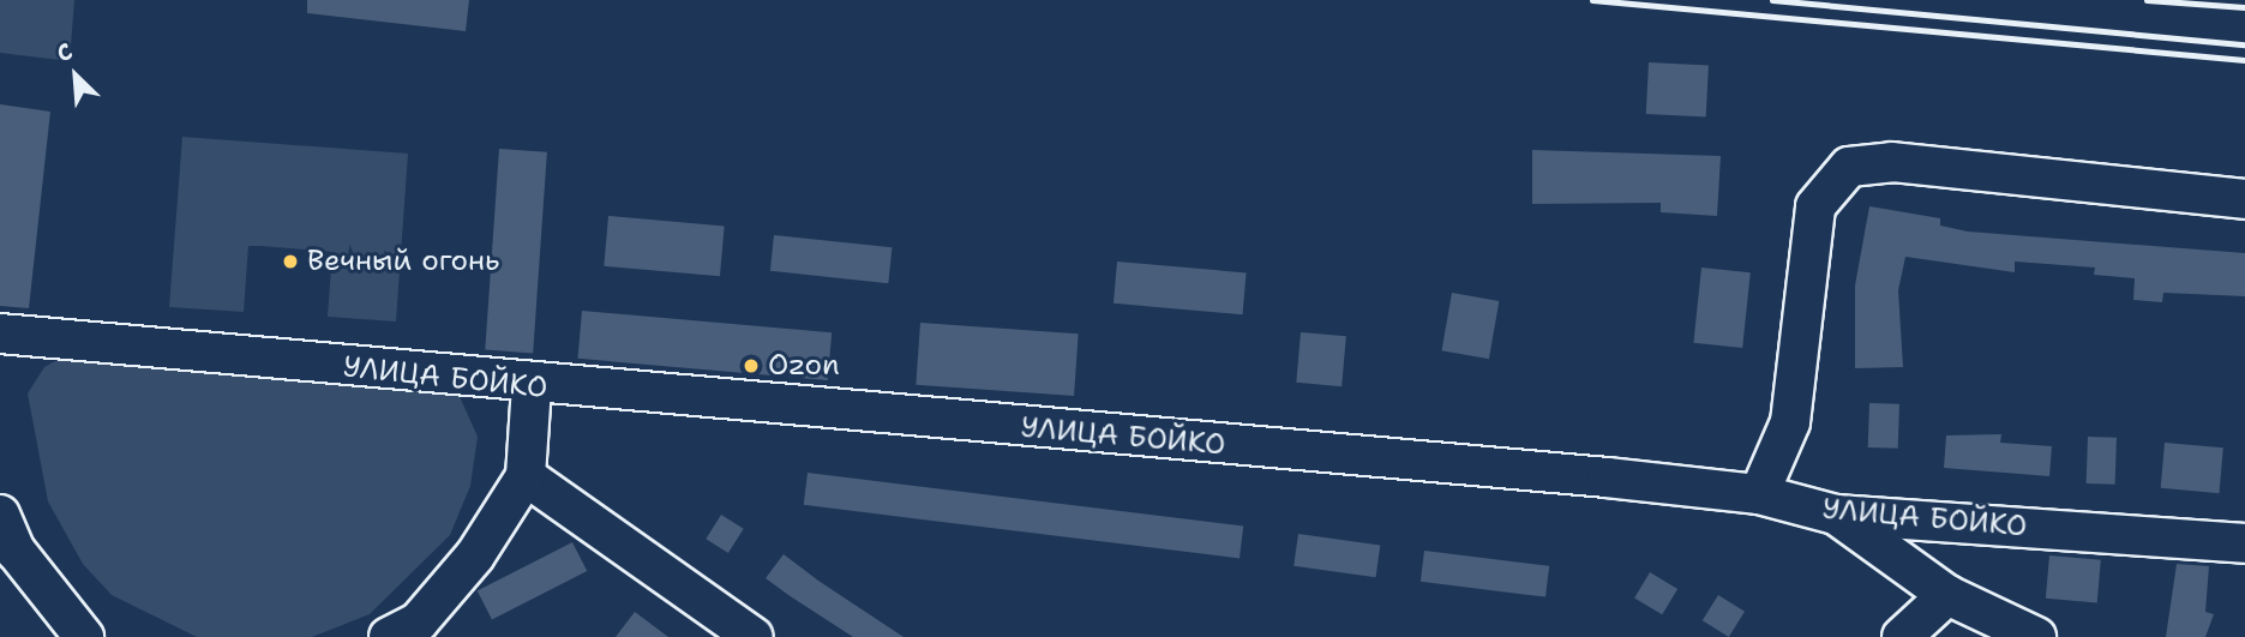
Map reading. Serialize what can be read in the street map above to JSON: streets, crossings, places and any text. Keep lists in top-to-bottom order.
{
  "streets": {
    "street": ["УЛИЦА БОЙКО"]
  },
  "places": ["Вечный огонь", "Ozon"],
  "north": "top left"
}
